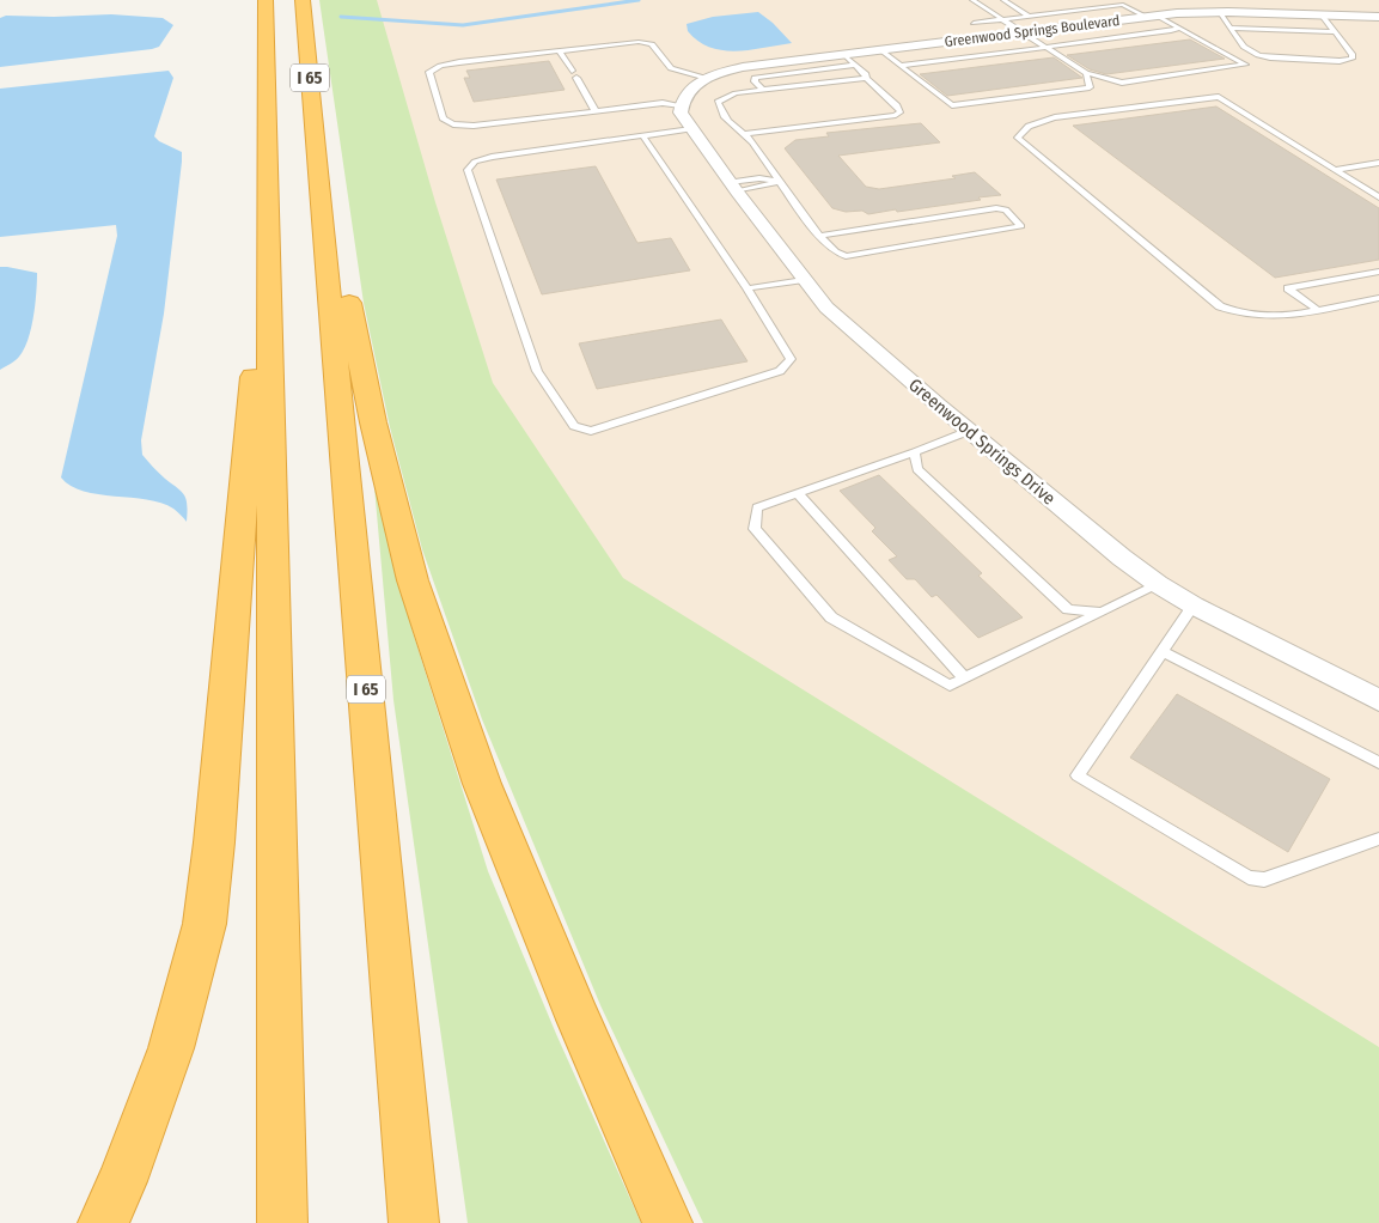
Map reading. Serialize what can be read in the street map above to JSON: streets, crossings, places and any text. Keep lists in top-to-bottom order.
{
  "streets": {
    "highway": ["I 65"],
    "street": ["Greenwood Springs Boulevard", "Greenwood Springs Drive"]
  },
  "crossings": [
    ["Greenwood Springs Boulevard", "Greenwood Springs Drive"]
  ]
}
